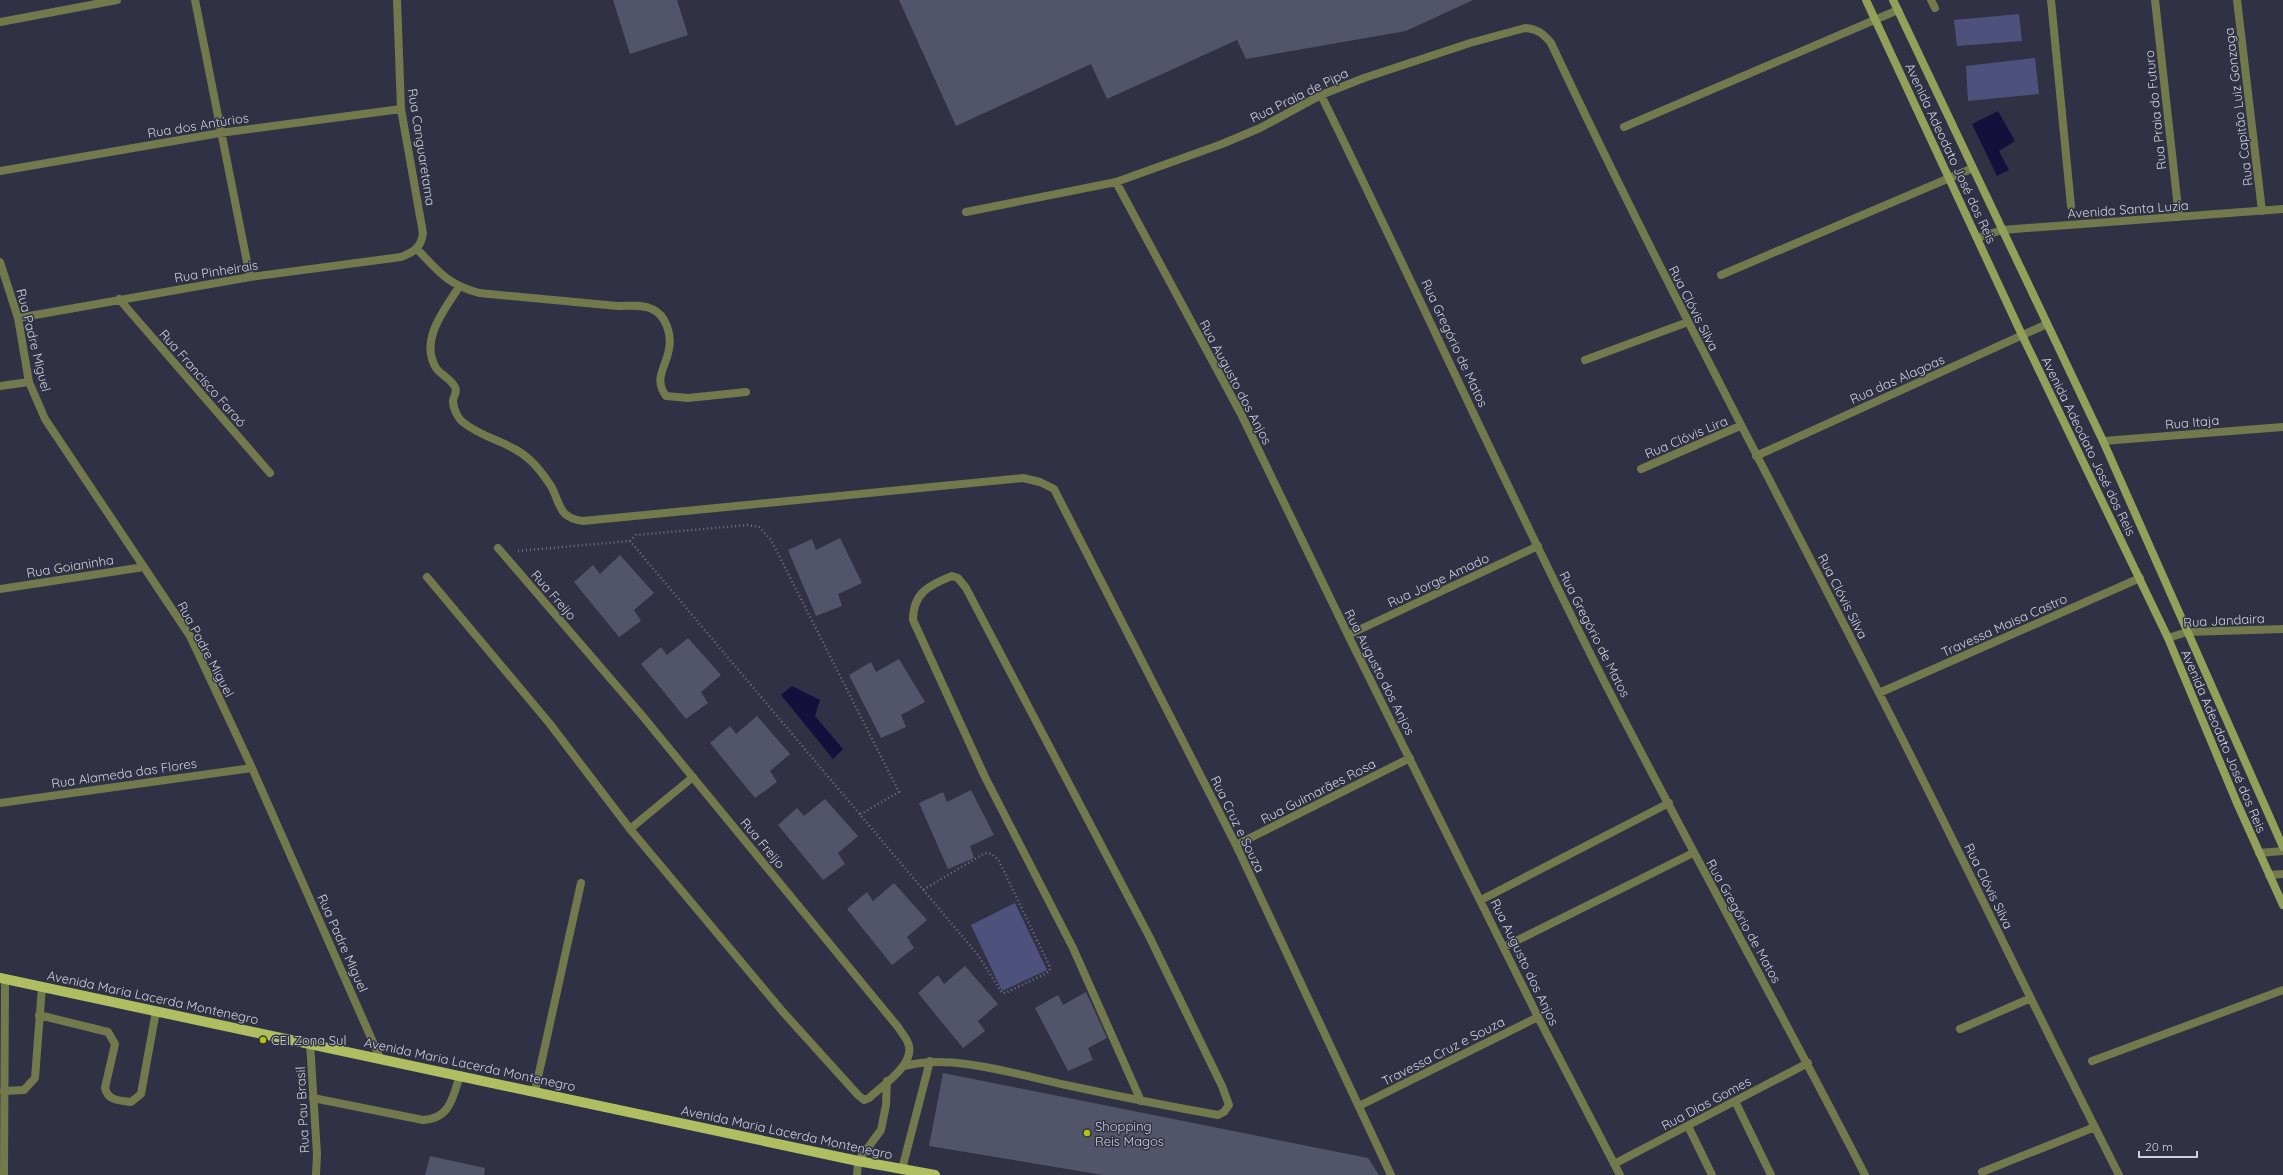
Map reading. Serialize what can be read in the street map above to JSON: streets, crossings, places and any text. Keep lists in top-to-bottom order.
{
  "streets": {
    "main road": ["Avenida Adeodato José dos Reis", "Avenida Maria Lacerda Montenegro"],
    "street": [
      "Rua Praia de Pipa",
      "Rua Capitão Luiz Gonzaga",
      "Rua Praia do Futuro",
      "Rua dos Antúrios",
      "Rua Canguaretama",
      "Avenida Santa Luzia",
      "Rua Pinheirais",
      "Rua Clóvis Silva",
      "Rua Padre Miguel",
      "Rua Gregório de Matos",
      "Rua Francisco Faraó",
      "Rua das Alagoas",
      "Rua Augusto dos Anjos",
      "Rua Itaja",
      "Rua Clóvis Lira",
      "Rua Goianinha",
      "Rua Jorge Amado",
      "Rua Freijo",
      "Rua Jandaira",
      "Travessa Maisa Castro",
      "Rua Alameda das Flores",
      "Rua Guimarães Rosa",
      "Rua Cruz e Souza",
      "Travessa Cruz e Souza",
      "Rua Dias Gomes",
      "Rua Pau Brasil"
    ]
  },
  "crossings": [
    ["Rua Praia de Pipa", "Rua Clóvis Silva"],
    ["Rua Praia de Pipa", "Rua Gregório de Matos"],
    ["Rua Praia de Pipa", "Rua Augusto dos Anjos"],
    ["Rua Capitão Luiz Gonzaga", "Avenida Santa Luzia"],
    ["Rua Praia do Futuro", "Avenida Santa Luzia"],
    ["Rua dos Antúrios", "Rua Canguaretama"],
    ["Rua Canguaretama", "Rua Pinheirais"],
    ["Avenida Adeodato José dos Reis", "Avenida Santa Luzia"],
    ["Avenida Adeodato José dos Reis", "Rua das Alagoas"],
    ["Avenida Adeodato José dos Reis", "Rua Itaja"],
    ["Avenida Adeodato José dos Reis", "Rua Jandaira"],
    ["Avenida Adeodato José dos Reis", "Travessa Maisa Castro"],
    ["Rua Pinheirais", "Rua Padre Miguel"],
    ["Rua Pinheirais", "Rua Francisco Faraó"],
    ["Rua Clóvis Silva", "Rua das Alagoas"],
    ["Rua Clóvis Silva", "Rua Clóvis Lira"],
    ["Rua Clóvis Silva", "Travessa Maisa Castro"],
    ["Rua Padre Miguel", "Rua Goianinha"],
    ["Rua Padre Miguel", "Rua Alameda das Flores"],
    ["Rua Padre Miguel", "Avenida Maria Lacerda Montenegro"],
    ["Rua Gregório de Matos", "Rua Jorge Amado"],
    ["Rua Gregório de Matos", "Rua Dias Gomes"],
    ["Rua Augusto dos Anjos", "Rua Jorge Amado"],
    ["Rua Augusto dos Anjos", "Rua Guimarães Rosa"],
    ["Rua Augusto dos Anjos", "Travessa Cruz e Souza"],
    ["Rua Augusto dos Anjos", "Rua Dias Gomes"],
    ["Rua Guimarães Rosa", "Rua Cruz e Souza"],
    ["Rua Cruz e Souza", "Travessa Cruz e Souza"],
    ["Avenida Maria Lacerda Montenegro", "Rua Pau Brasil"]
  ],
  "places": ["CEI Zona Sul", "Shopping Reis Magos"],
  "scale_bar": "20 m"
}
